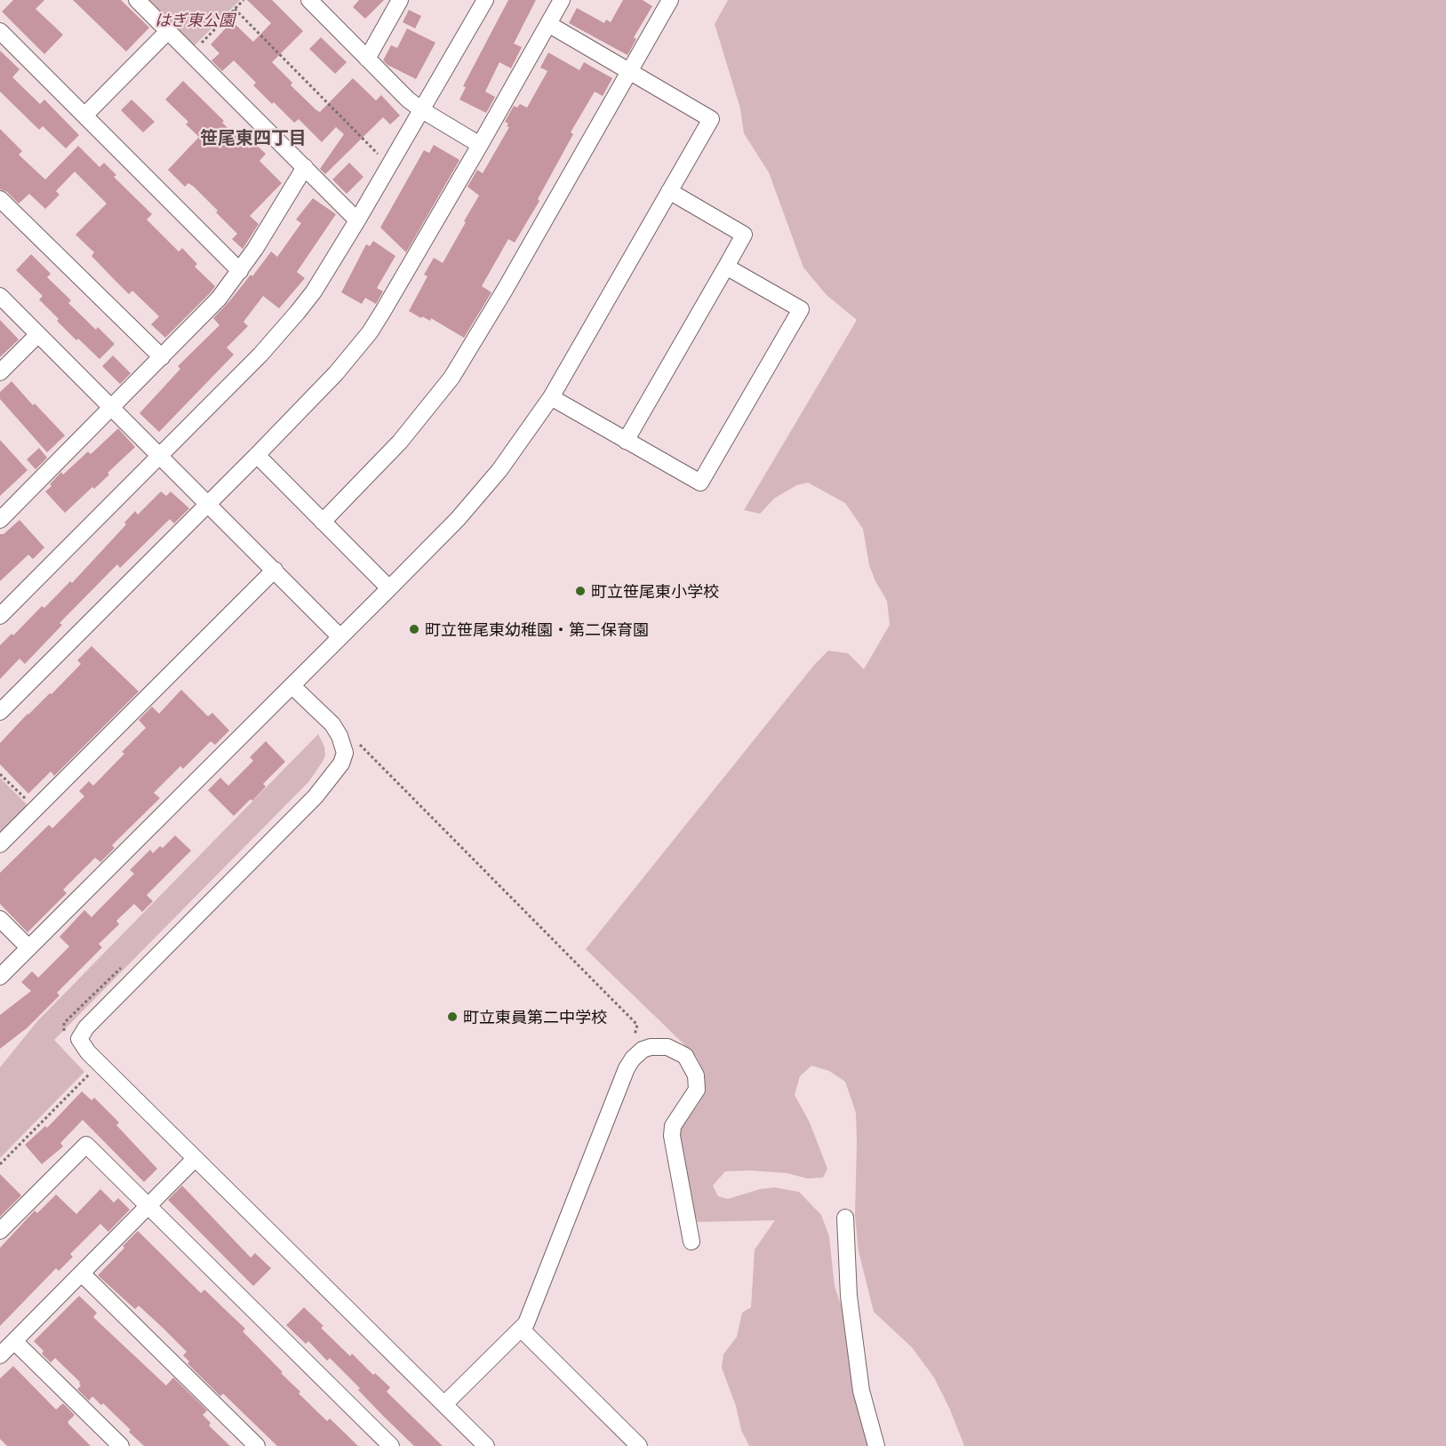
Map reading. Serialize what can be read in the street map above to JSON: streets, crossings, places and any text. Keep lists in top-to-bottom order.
{
  "districts": ["笹尾東四丁目"],
  "parks": ["はぎ東公園"],
  "places": ["町立笹尾東小学校", "町立笹尾東幼稚園・第二保育園", "町立東員第二中学校"]
}
